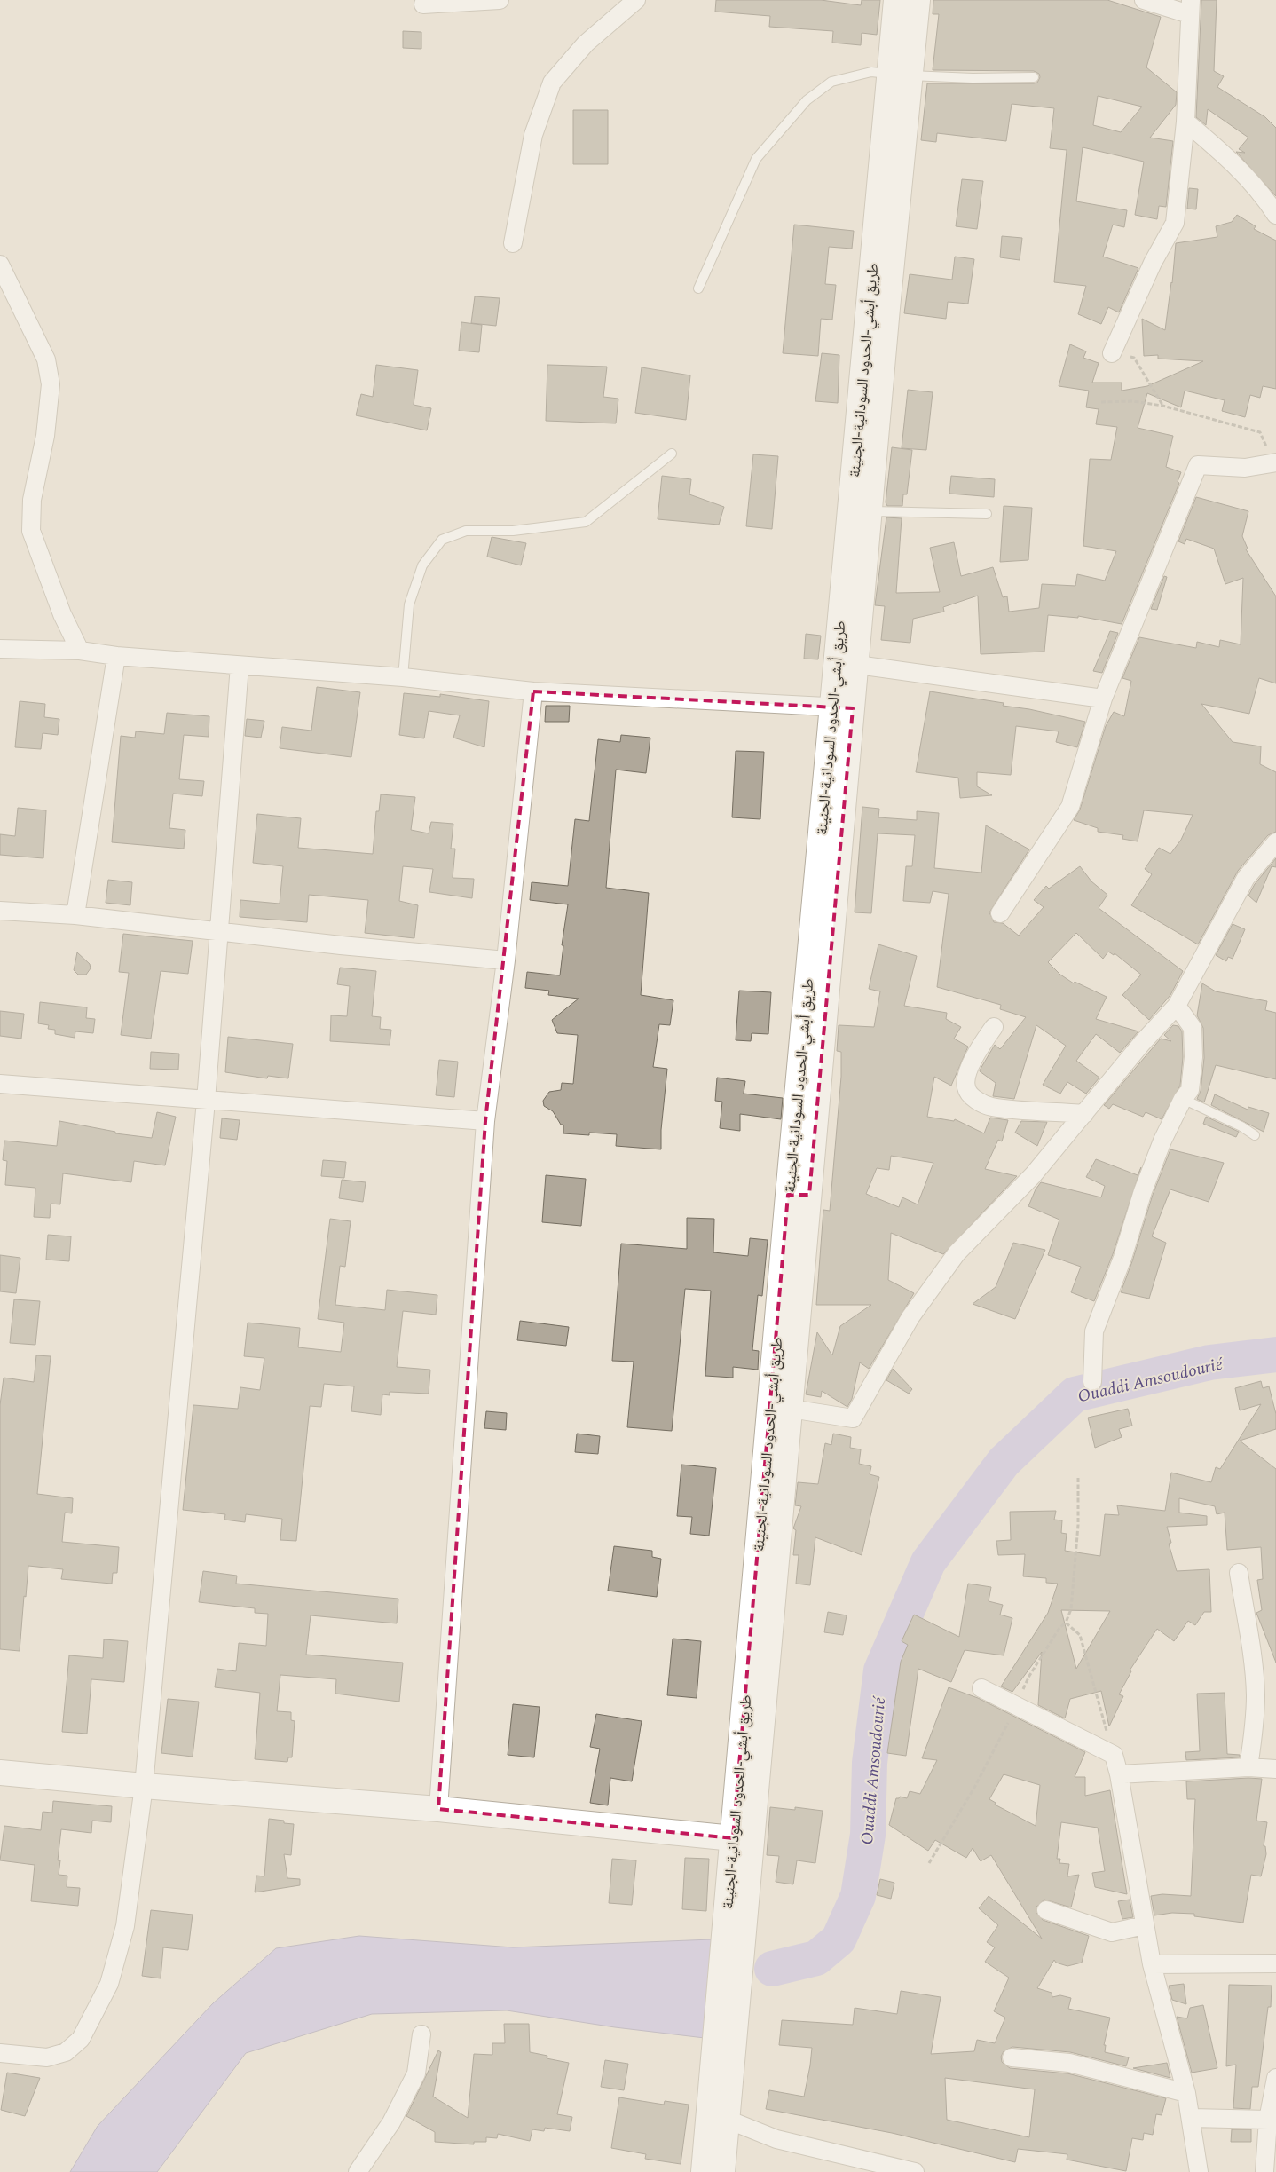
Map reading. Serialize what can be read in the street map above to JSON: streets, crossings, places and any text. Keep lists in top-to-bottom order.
{
  "streets": {
    "main road": ["طريق أبشي-الحدود السودانية-الجنينة"]
  },
  "water": ["Ouaddi Amsoudourié"]
}
